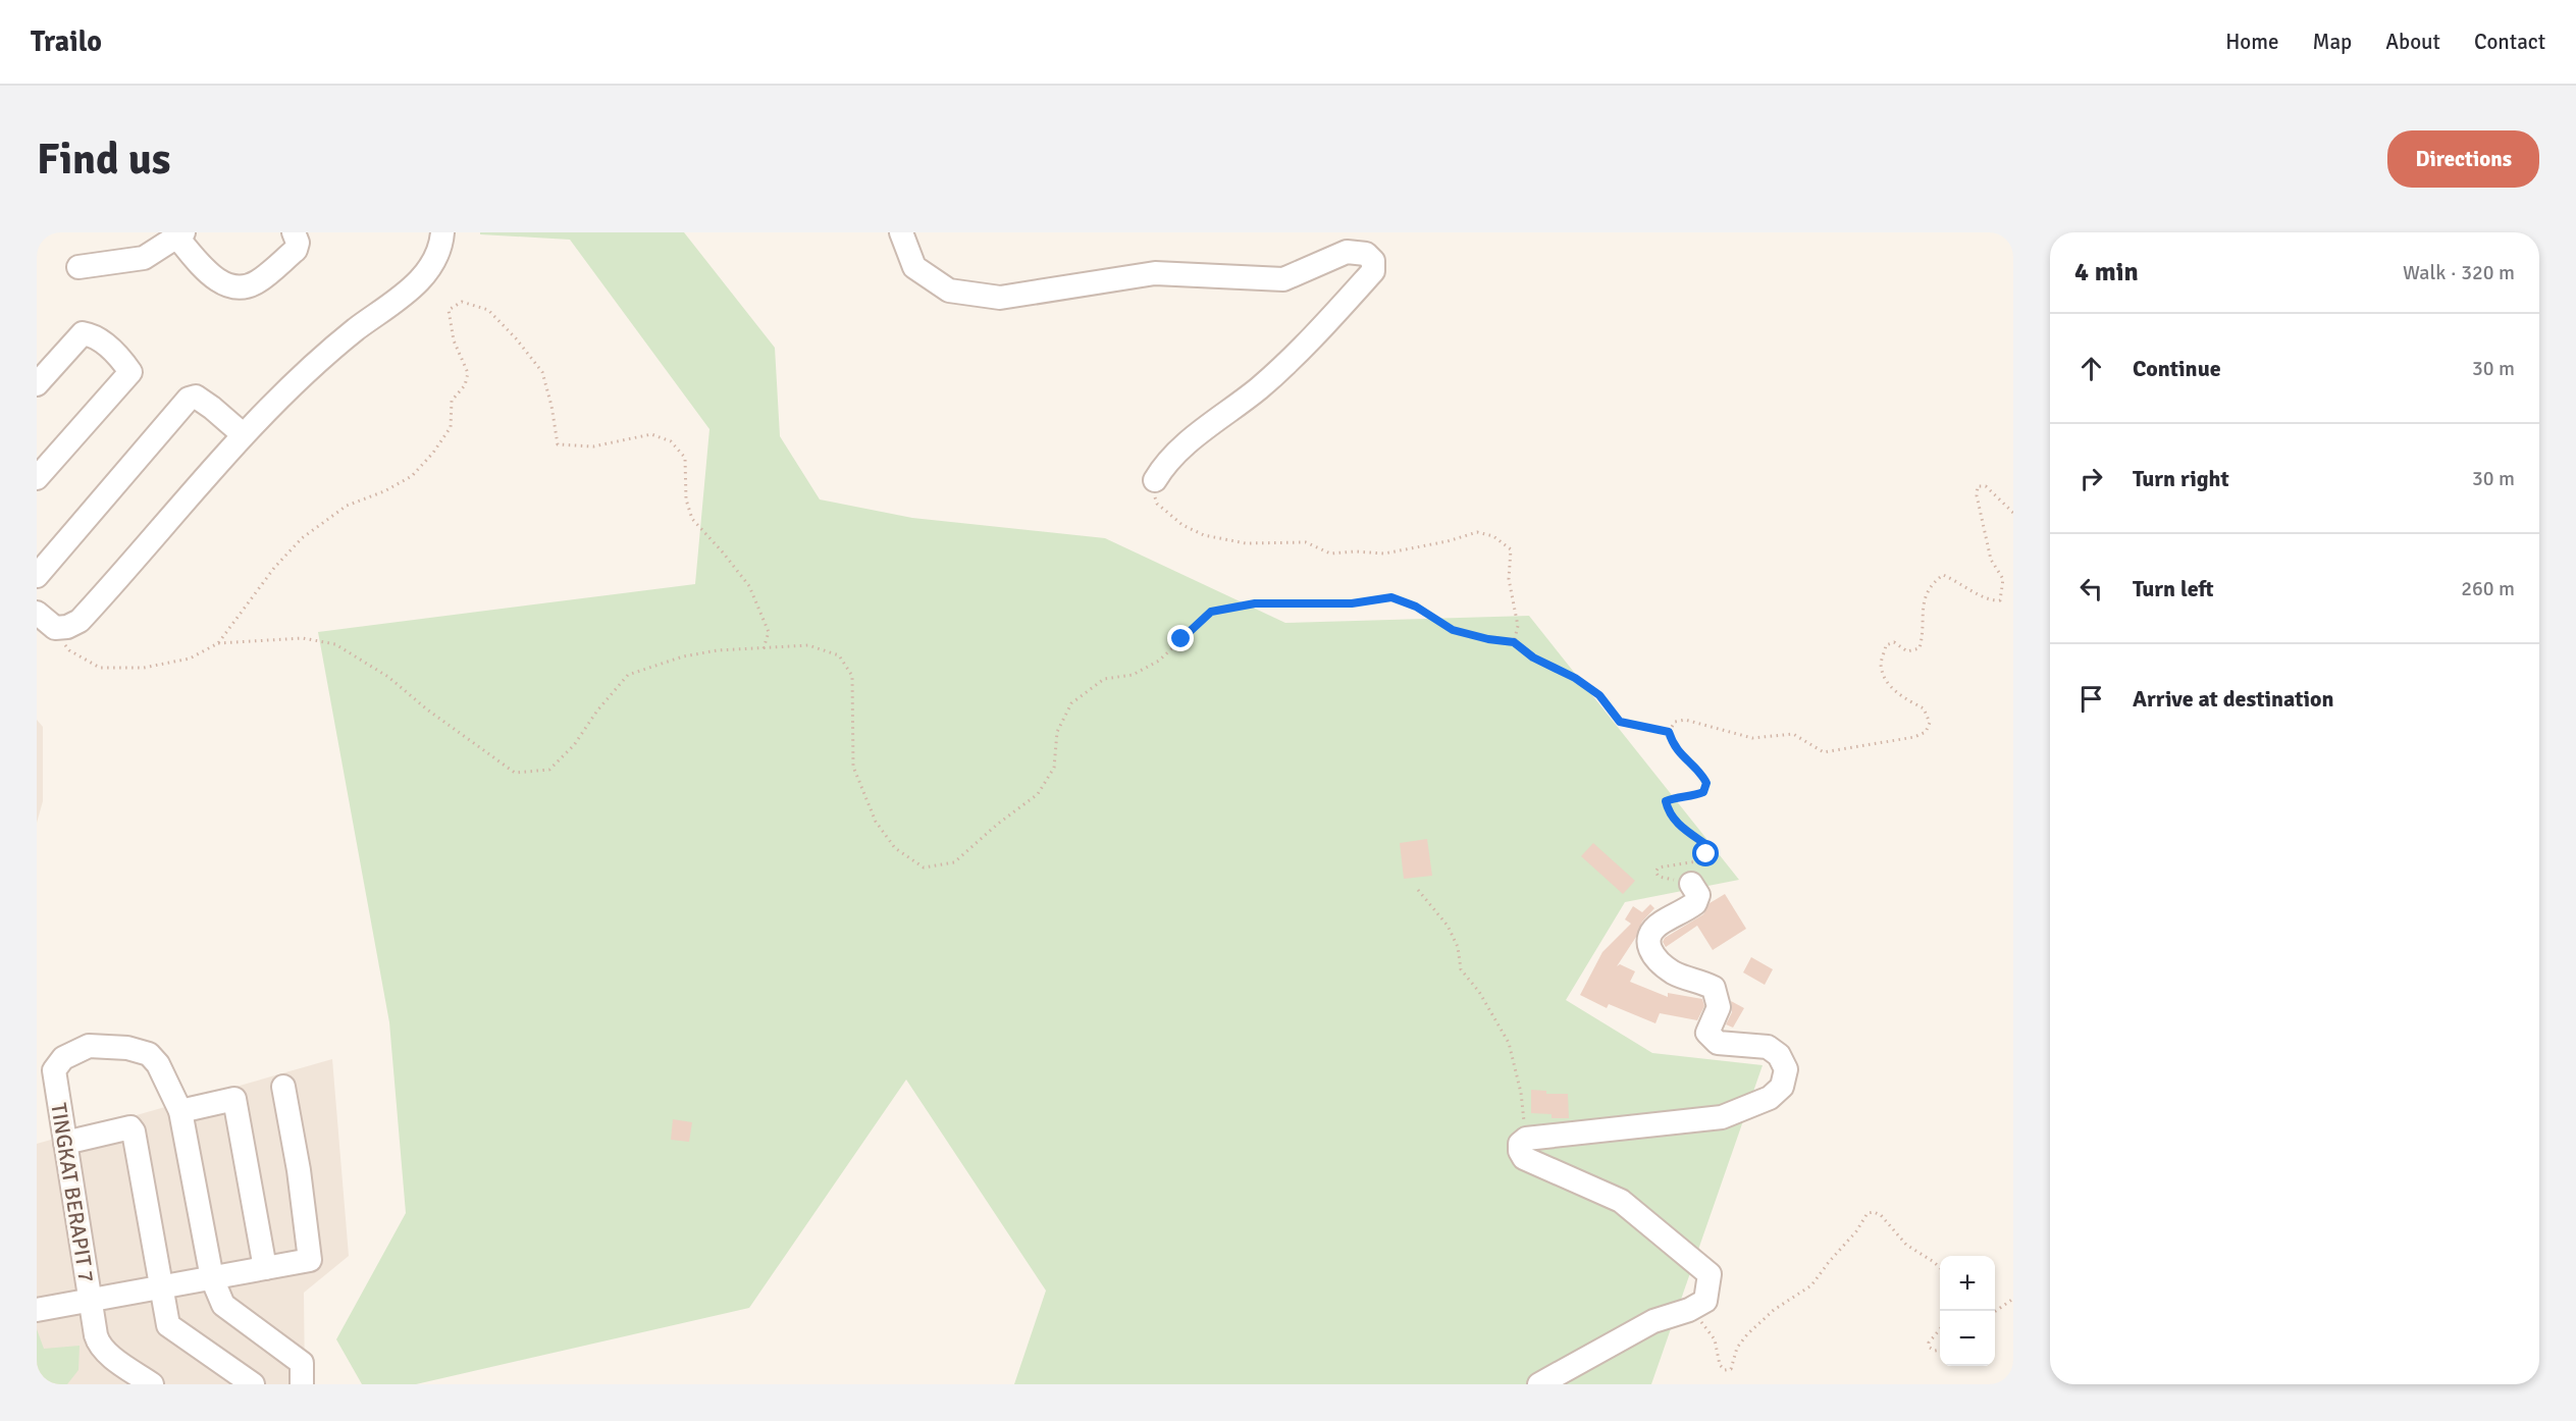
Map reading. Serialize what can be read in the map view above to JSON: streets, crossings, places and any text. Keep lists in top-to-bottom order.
{
  "streets": {
    "street": ["TINGKAT BERAPIT 7"]
  },
  "page": {
    "header": "Trailo",
    "nav": [
      "Home",
      "Map",
      "About",
      "Contact"
    ],
    "buttons": "Directions",
    "title": "Find us",
    "heading": ["4 min", "Walk · 320 m"],
    "list": [
      ["Continue", "30 m"],
      ["Turn right", "30 m"],
      ["Turn left", "260 m"],
      "Arrive at destination"
    ],
    "map_buttons": ["+", "−"]
  }
}
